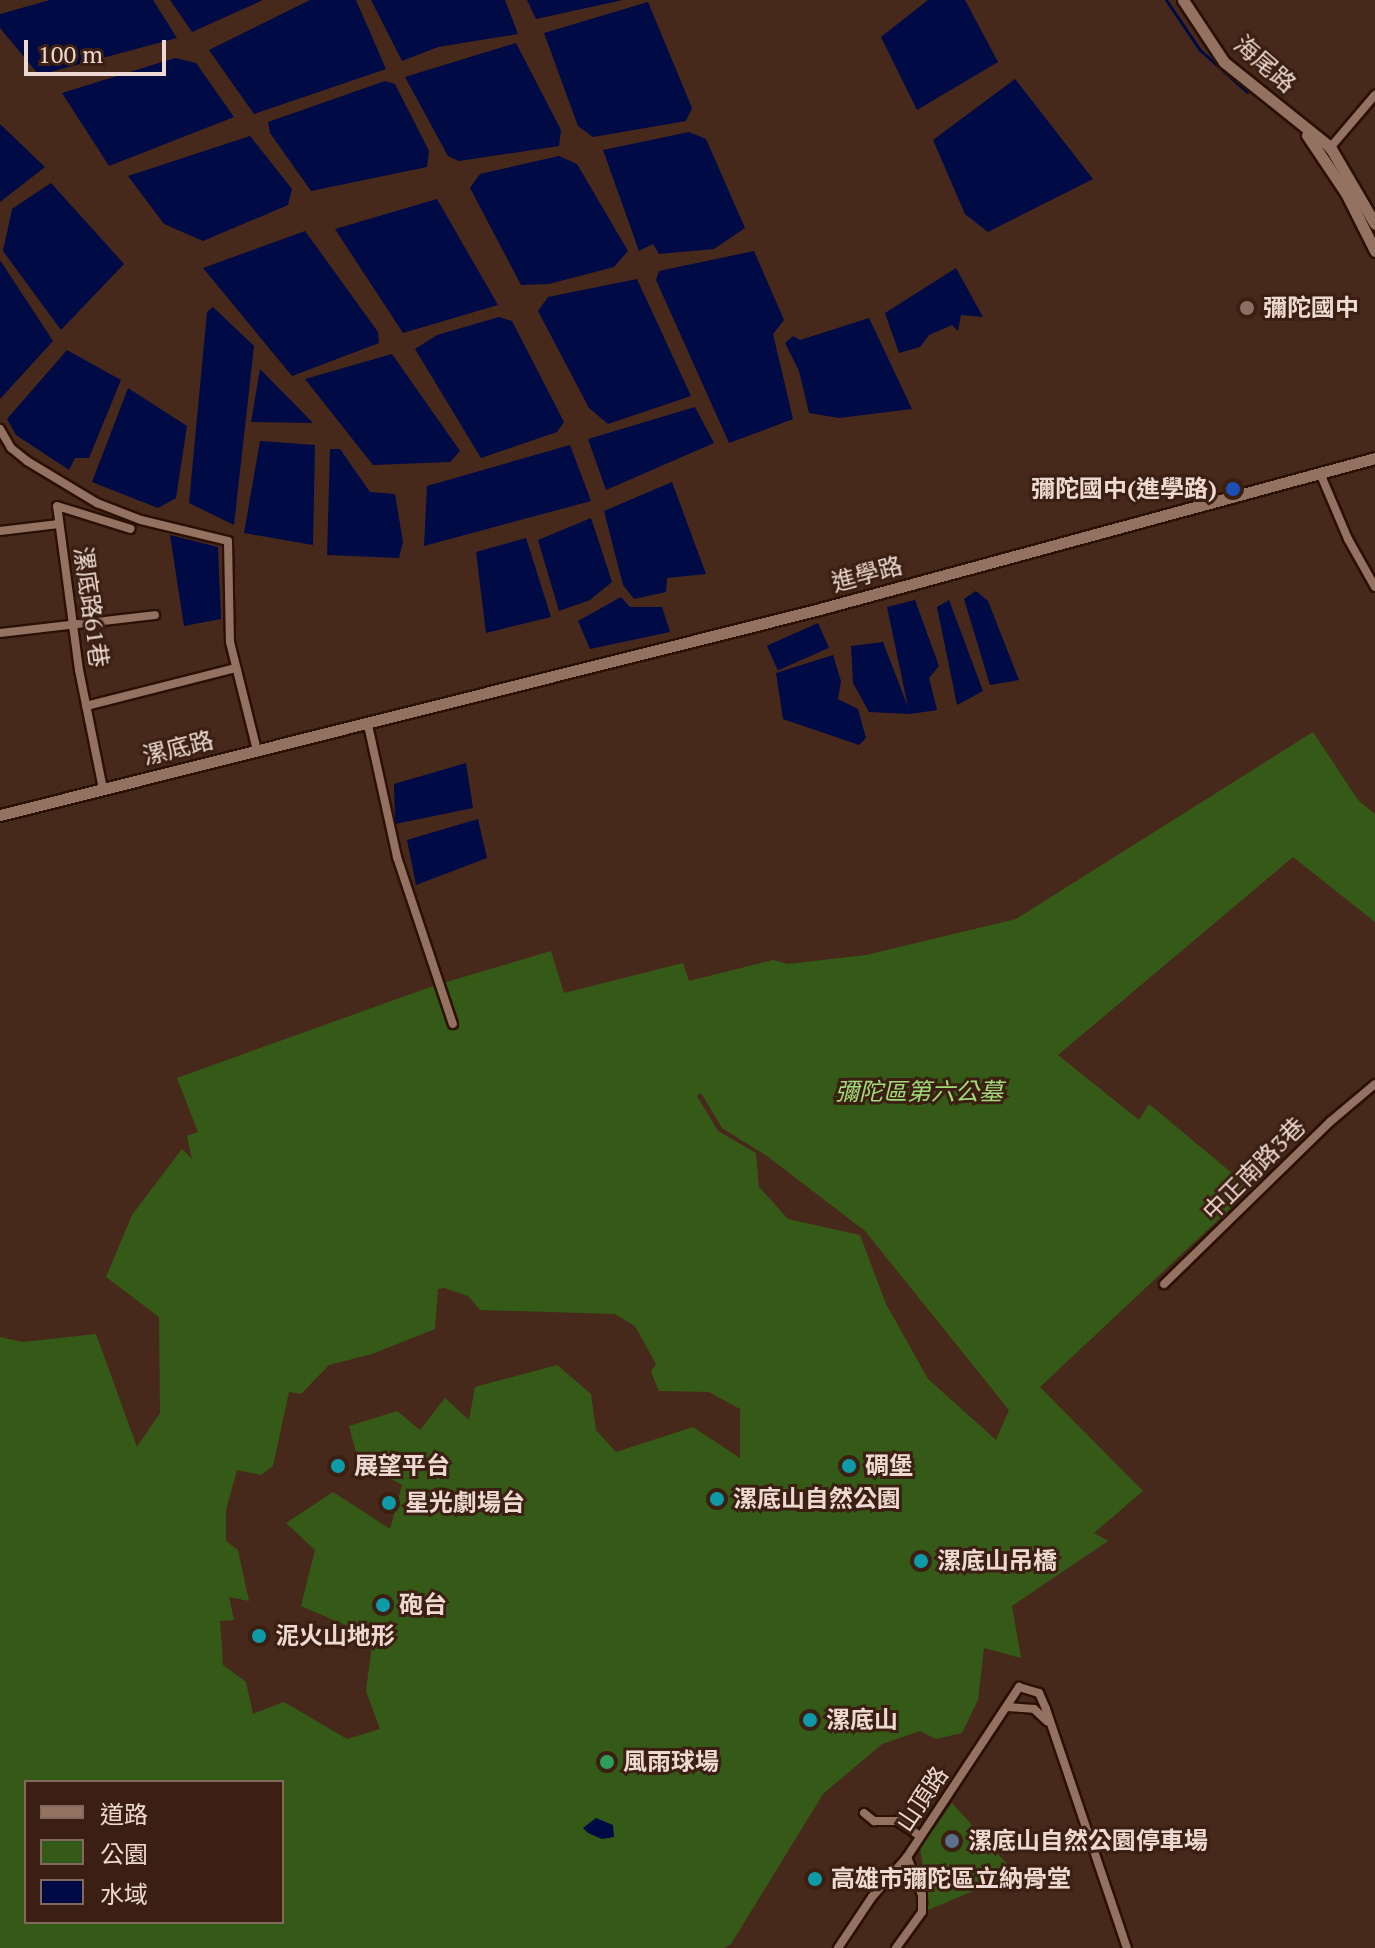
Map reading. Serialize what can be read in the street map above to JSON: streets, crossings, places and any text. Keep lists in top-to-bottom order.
{
  "streets": {
    "street": [
      "海尾路",
      "進學路",
      "漯底路61巷",
      "漯底路",
      "中正南路3巷",
      "山頂路"
    ]
  },
  "crossings": [
    ["進學路", "漯底路"],
    ["漯底路61巷", "漯底路"]
  ],
  "parks": ["彌陀區第六公墓"],
  "places": [
    "彌陀國中",
    "彌陀國中(進學路)",
    "展望平台",
    "碉堡",
    "漯底山自然公園",
    "星光劇場台",
    "漯底山吊橋",
    "砲台",
    "泥火山地形",
    "漯底山",
    "風雨球場",
    "漯底山自然公園停車場",
    "高雄市彌陀區立納骨堂"
  ],
  "legend": ["道路", "公園", "水域"],
  "scale_bar": "100 m"
}
